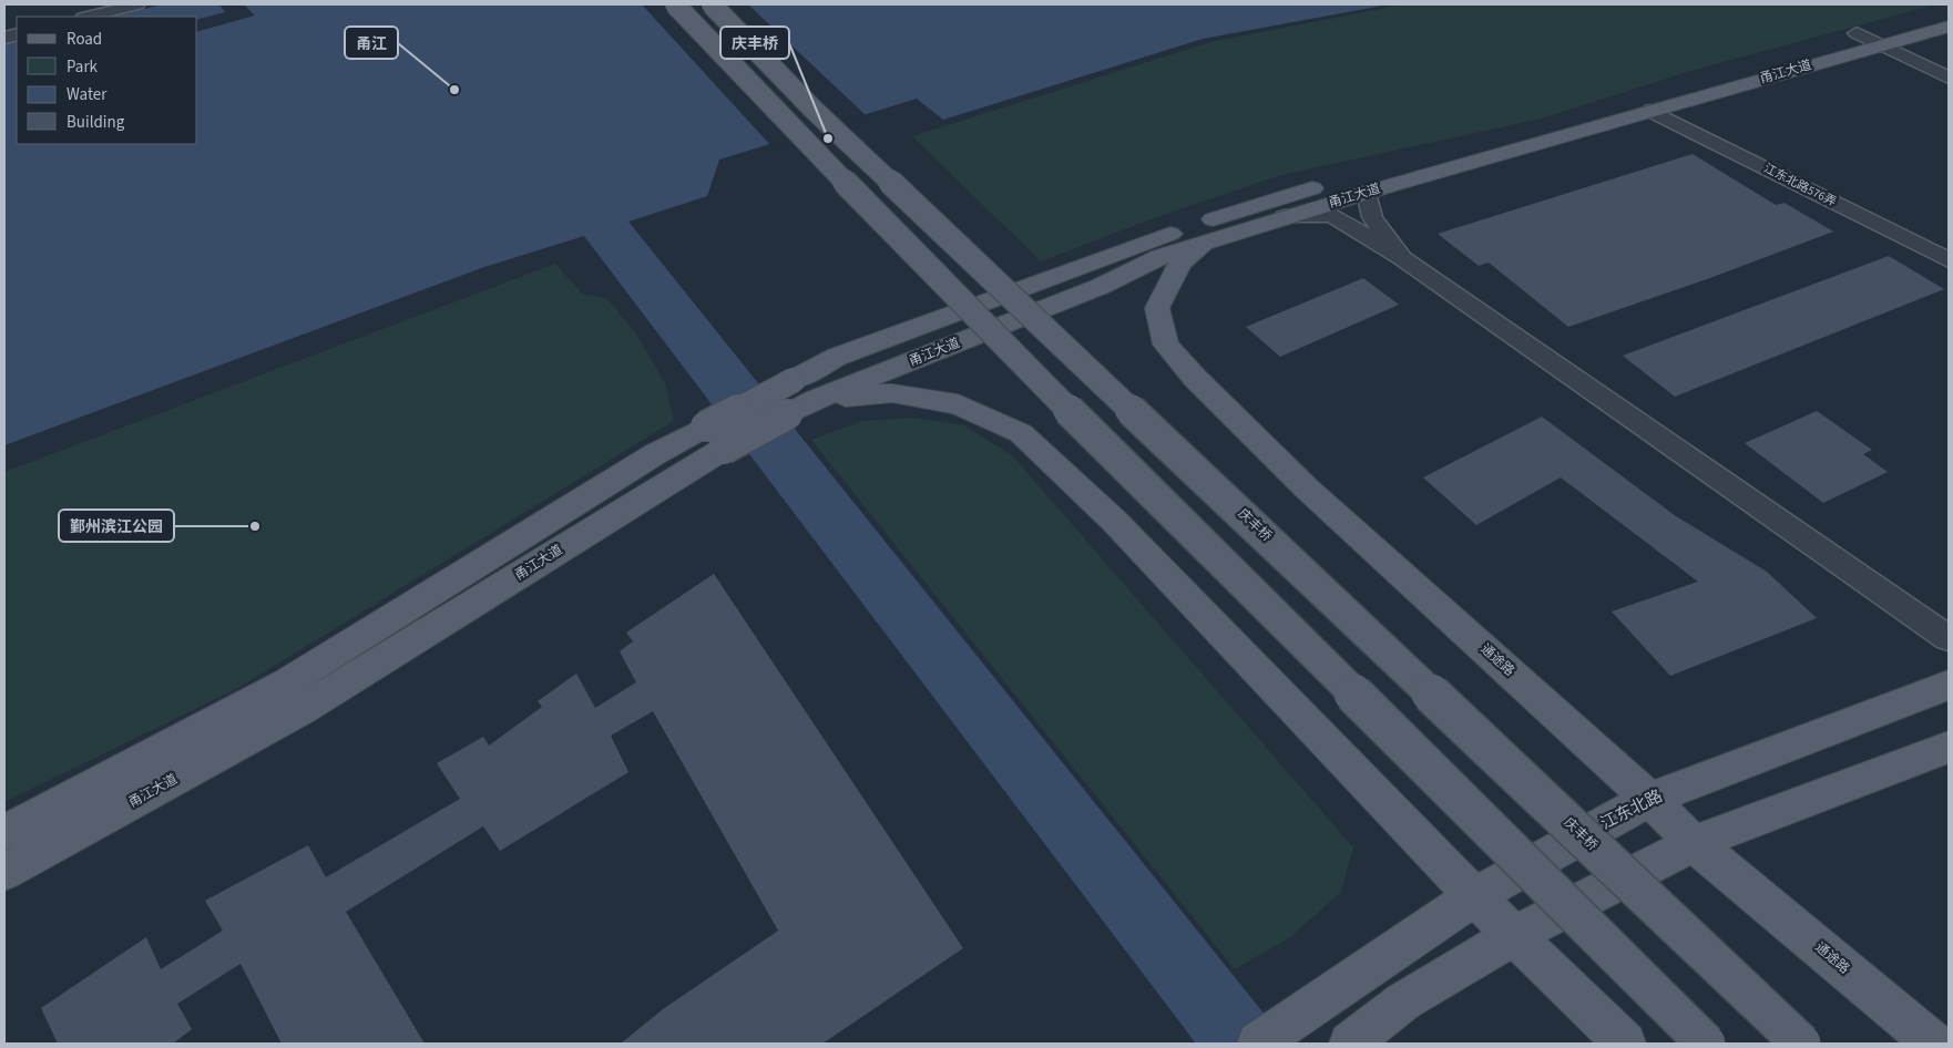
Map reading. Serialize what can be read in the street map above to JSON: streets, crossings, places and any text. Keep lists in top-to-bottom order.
{
  "streets": {
    "main road": [
      "甬江大道",
      "庆丰桥",
      "通途路",
      "江东北路"
    ],
    "street": ["江东北路576弄"]
  },
  "crossings": [
    ["甬江大道", "江东北路576弄"],
    ["甬江大道", "通途路"],
    ["通途路", "江东北路"]
  ],
  "places": ["甬江", "庆丰桥", "鄞州滨江公园"],
  "legend": [
    "Road",
    "Park",
    "Water",
    "Building"
  ]
}
